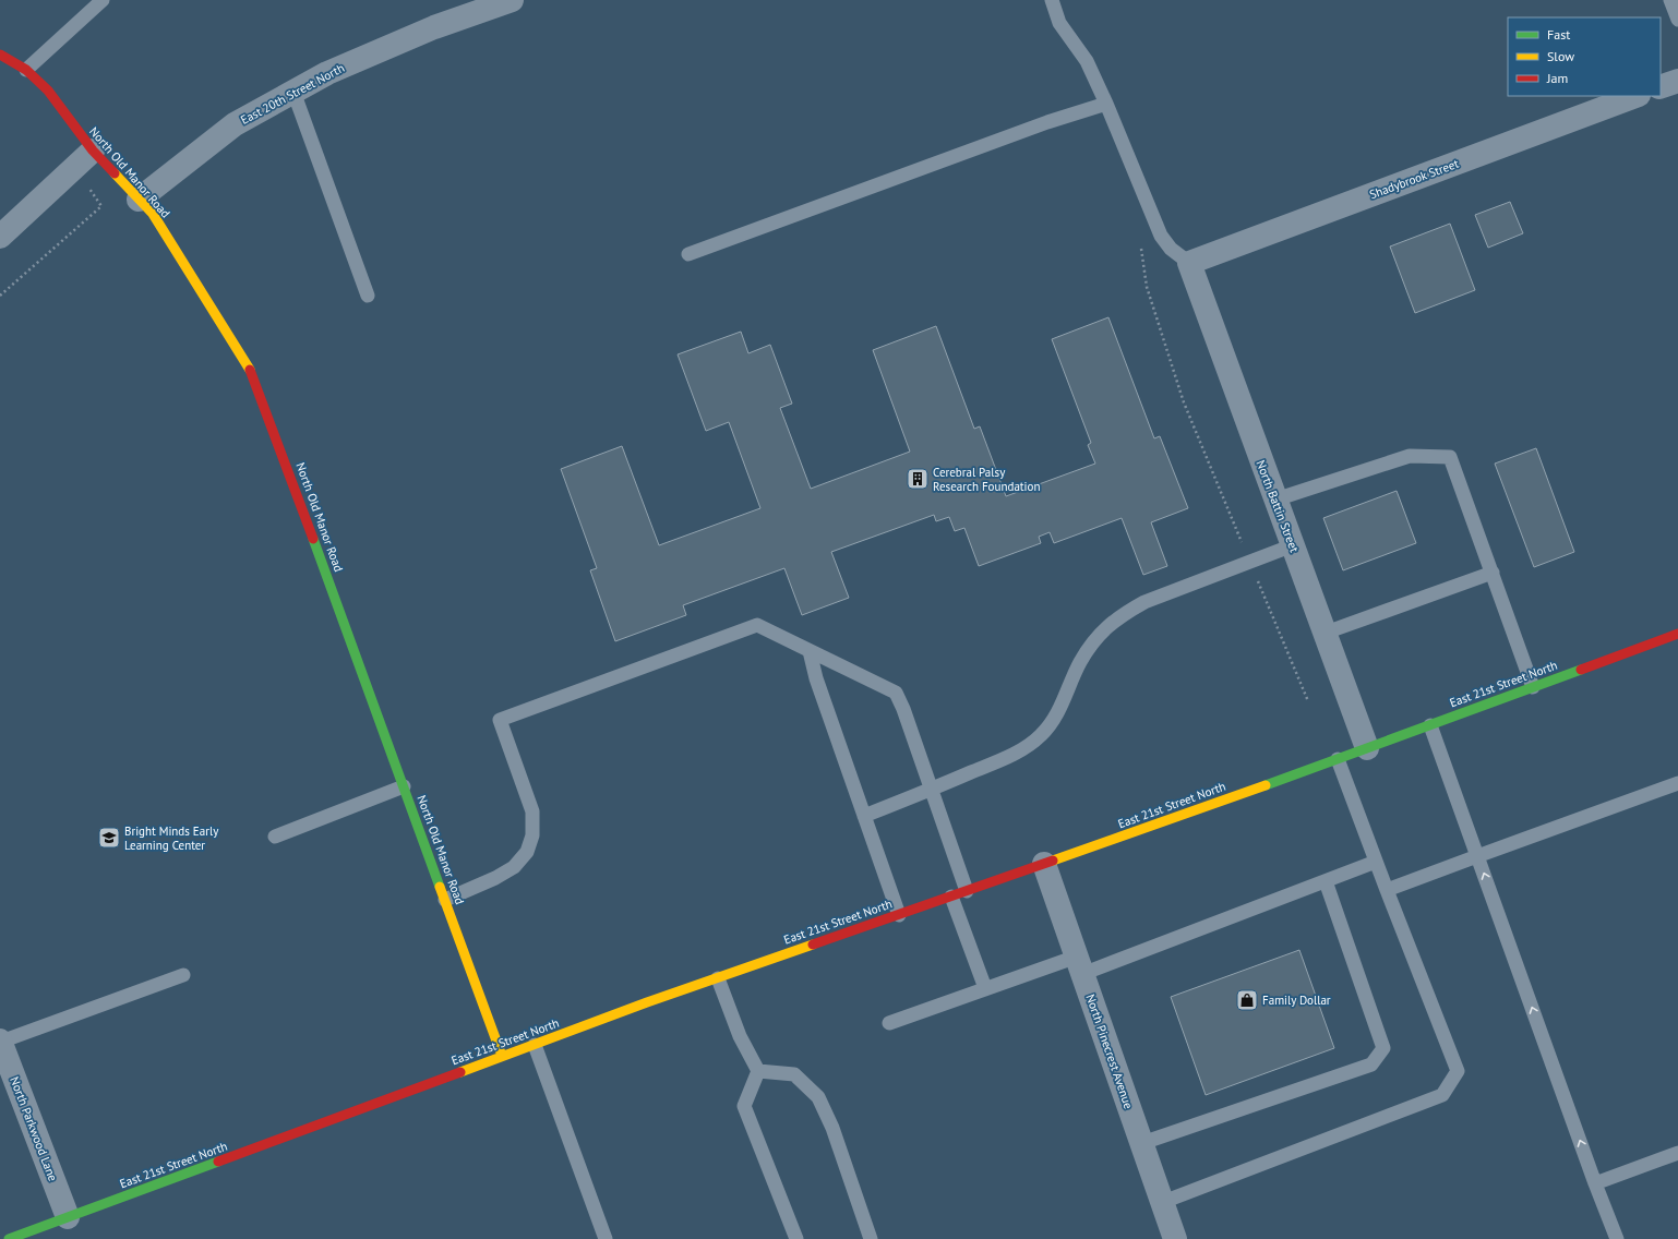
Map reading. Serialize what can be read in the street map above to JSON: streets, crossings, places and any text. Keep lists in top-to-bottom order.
{
  "streets": {
    "main road": ["North Old Manor Road", "East 21st Street North"],
    "street": [
      "East 20th Street North",
      "Shadybrook Street",
      "North Battin Street",
      "North Pinecrest Avenue",
      "North Parkwood Lane"
    ]
  },
  "crossings": [
    ["East 20th Street North", "North Old Manor Road"],
    ["North Old Manor Road", "East 21st Street North"],
    ["Shadybrook Street", "North Battin Street"],
    ["North Battin Street", "East 21st Street North"],
    ["East 21st Street North", "North Pinecrest Avenue"],
    ["East 21st Street North", "North Parkwood Lane"]
  ],
  "places": {
    "building": ["Cerebral Palsy Research Foundation"],
    "school or university": ["Bright Minds Early Learning Center"],
    "shop": ["Family Dollar"]
  },
  "legend": ["Fast", "Slow", "Jam"]
}
